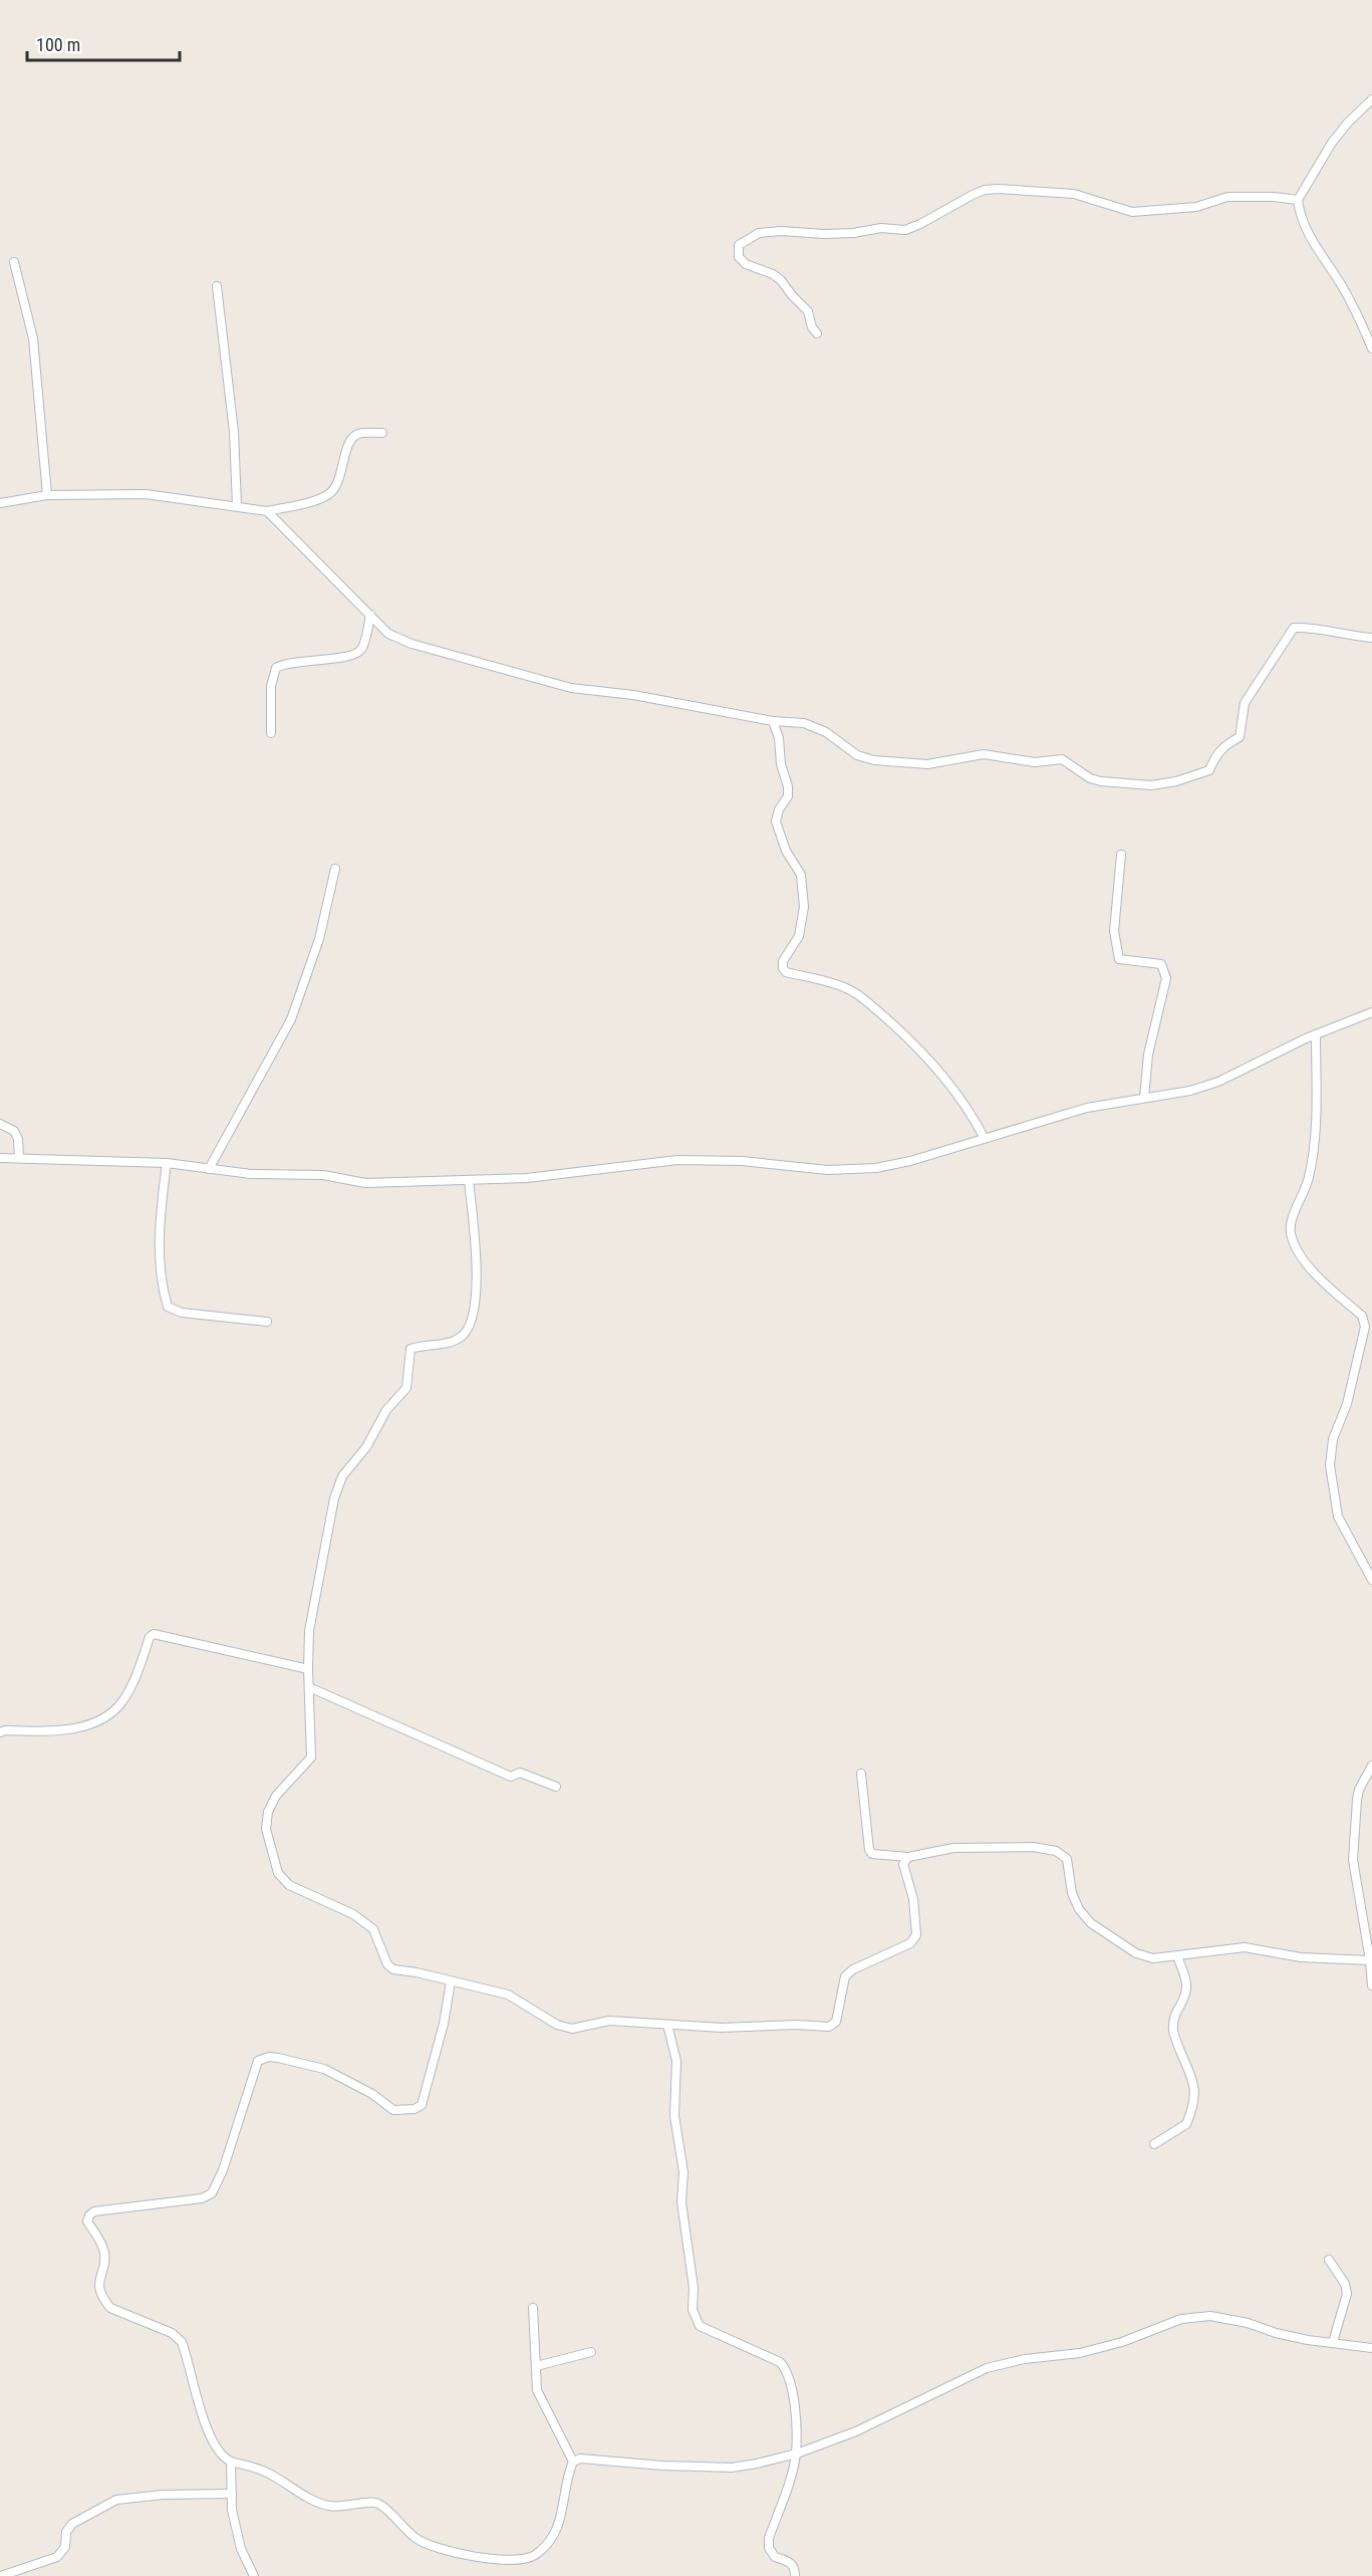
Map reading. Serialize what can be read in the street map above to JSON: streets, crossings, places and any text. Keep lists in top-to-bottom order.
{
  "scale_bar": "100 m"
}
